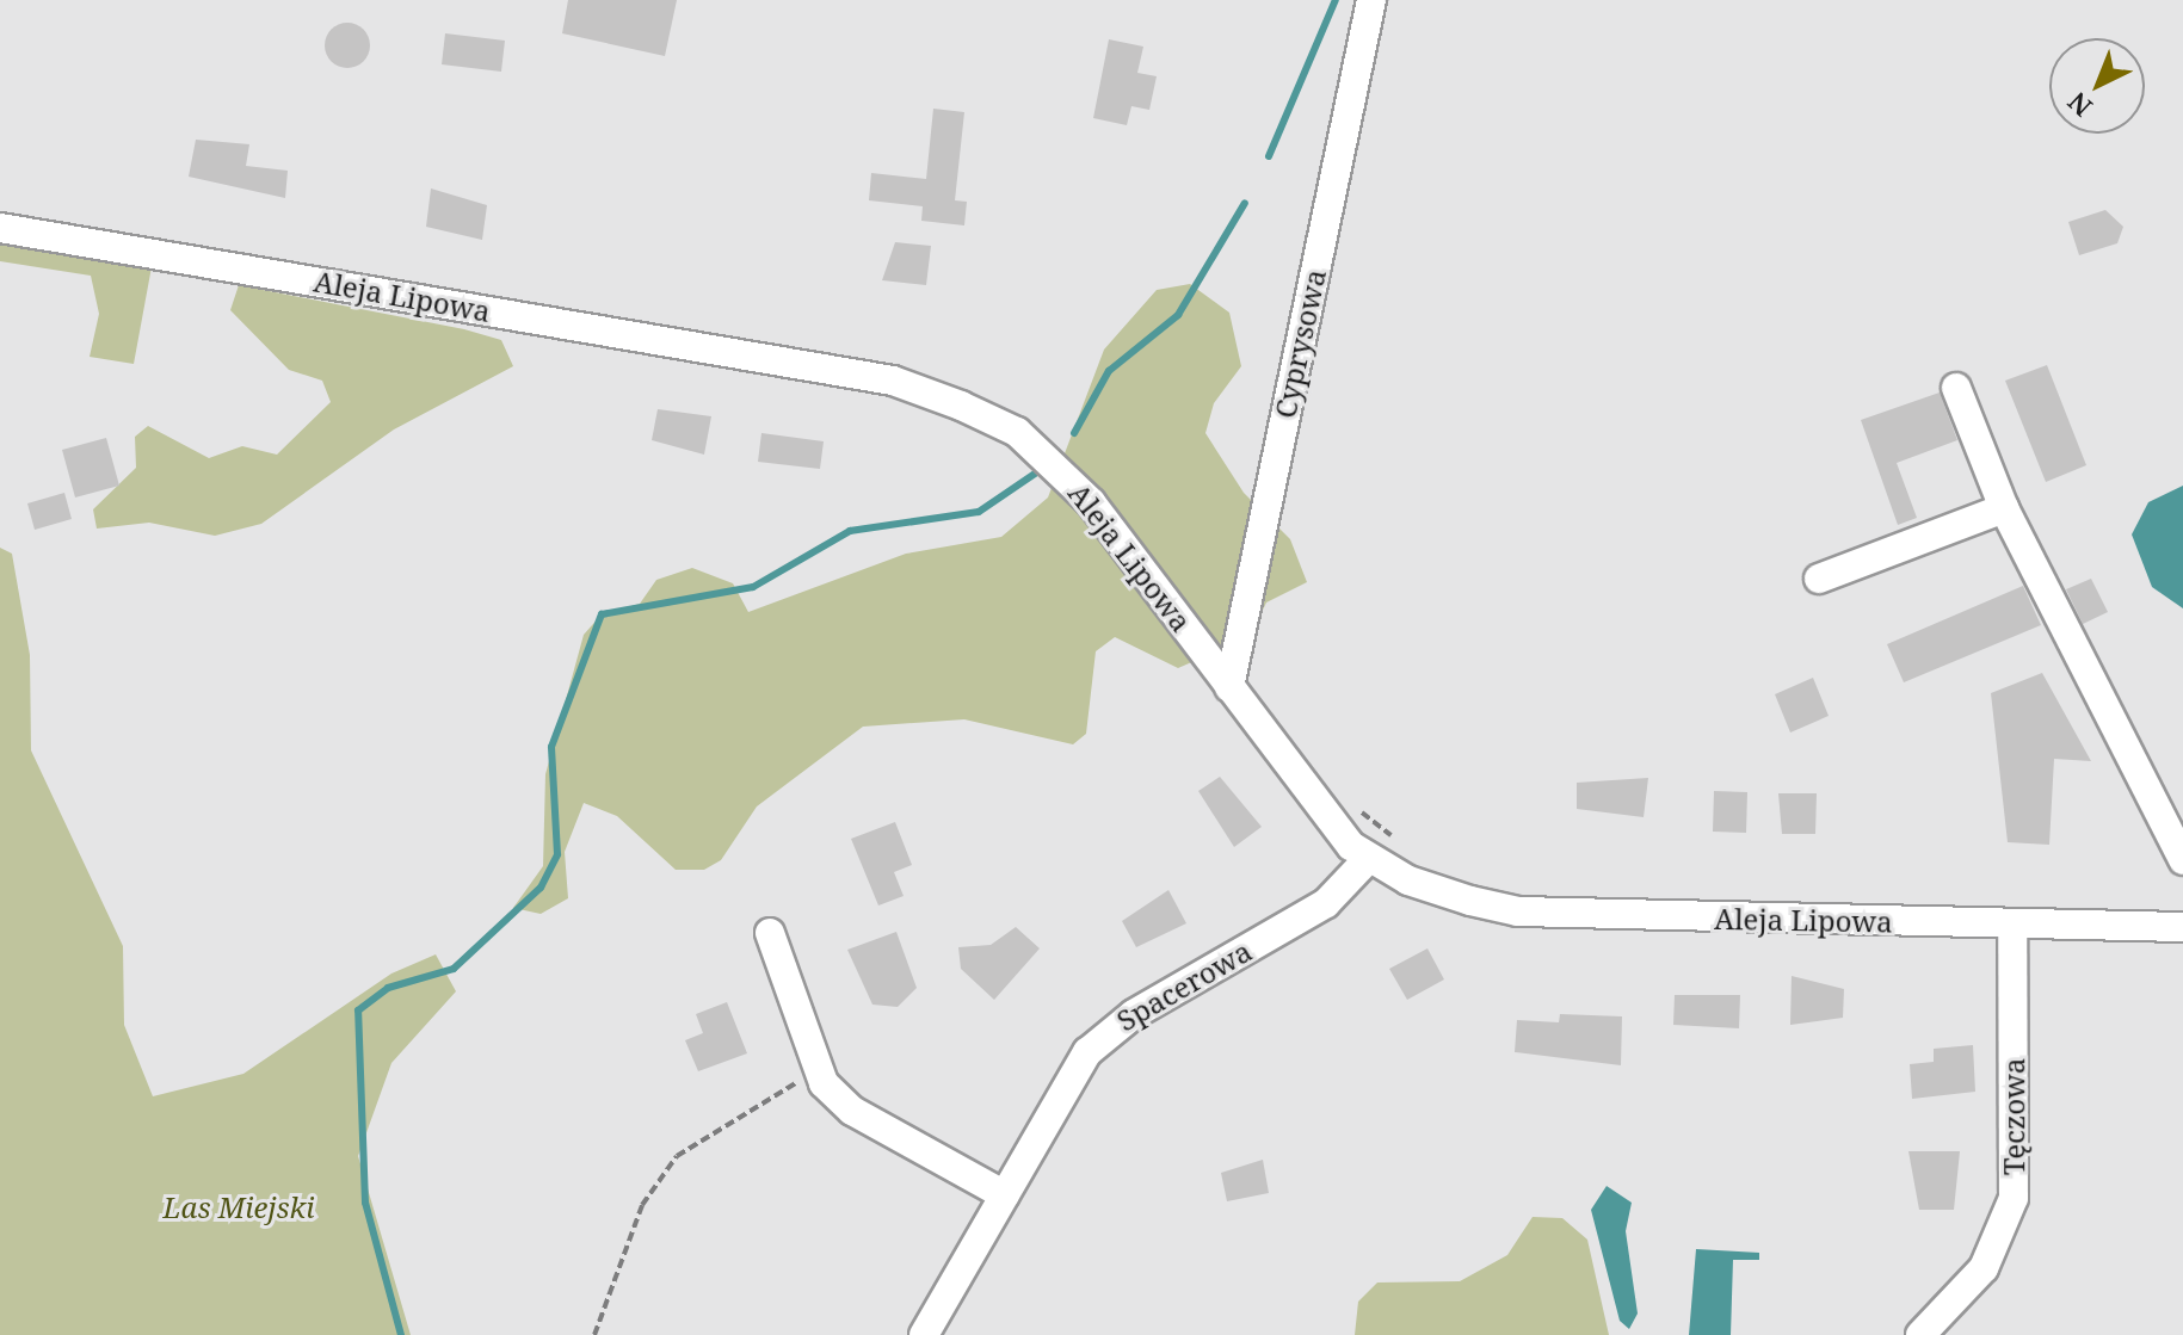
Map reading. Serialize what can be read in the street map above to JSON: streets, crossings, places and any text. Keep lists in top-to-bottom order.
{
  "streets": {
    "street": [
      "Aleja Lipowa",
      "Cyprysowa",
      "Spacerowa",
      "Tęczowa"
    ]
  },
  "crossings": [
    ["Aleja Lipowa", "Cyprysowa"],
    ["Aleja Lipowa", "Spacerowa"],
    ["Aleja Lipowa", "Tęczowa"]
  ],
  "parks": ["Las Miejski"],
  "north": "bottom left"
}
